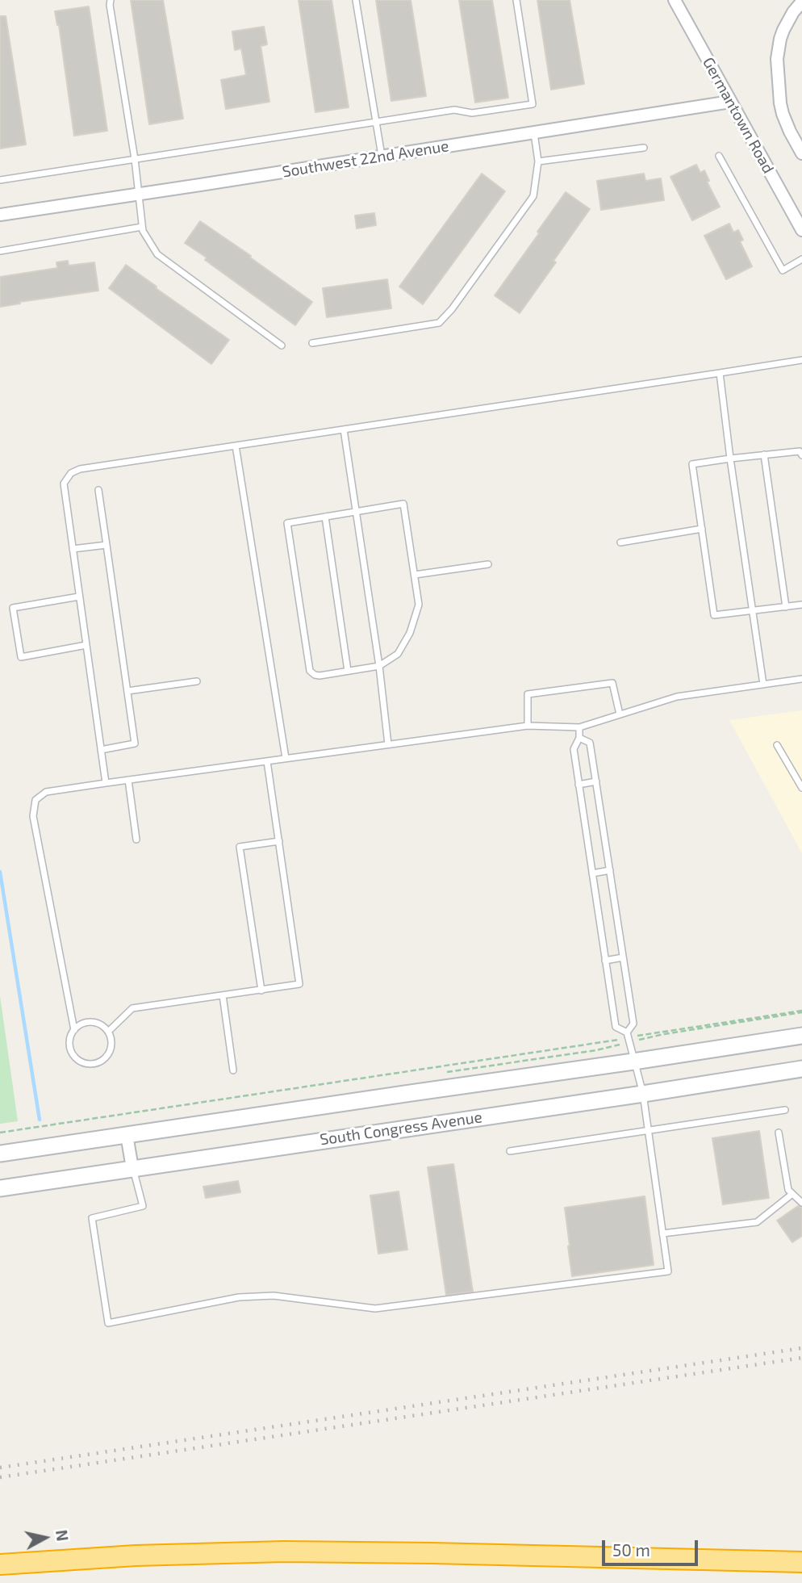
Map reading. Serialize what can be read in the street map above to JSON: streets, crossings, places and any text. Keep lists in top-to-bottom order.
{
  "streets": {
    "main road": ["South Congress Avenue"],
    "street": ["Germantown Road", "Southwest 22nd Avenue"]
  },
  "crossings": [
    ["Germantown Road", "Southwest 22nd Avenue"]
  ],
  "scale_bar": "50 m",
  "north": "right"
}
